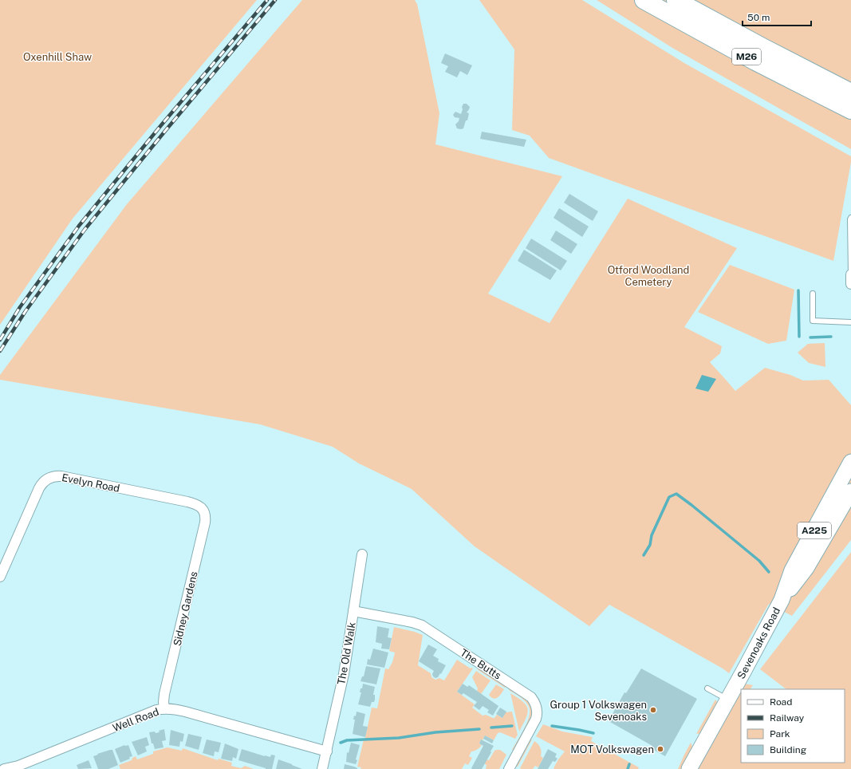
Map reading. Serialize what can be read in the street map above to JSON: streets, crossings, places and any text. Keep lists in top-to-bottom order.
{
  "streets": {
    "highway": ["M26"],
    "main road": ["A225", "Sevenoaks Road"],
    "street": [
      "Evelyn Road",
      "Sidney Gardens",
      "The Old Walk",
      "The Butts",
      "Well Road"
    ]
  },
  "crossings": [
    ["Evelyn Road", "Sidney Gardens"],
    ["Sidney Gardens", "Well Road"],
    ["The Old Walk", "The Butts"],
    ["The Old Walk", "Well Road"]
  ],
  "parks": ["Oxenhill Shaw", "Otford Woodland Cemetery"],
  "places": ["Group 1 Volkswagen Sevenoaks", "MOT Volkswagen"],
  "legend": [
    "Road",
    "Railway",
    "Park",
    "Building"
  ],
  "scale_bar": "50 m"
}
